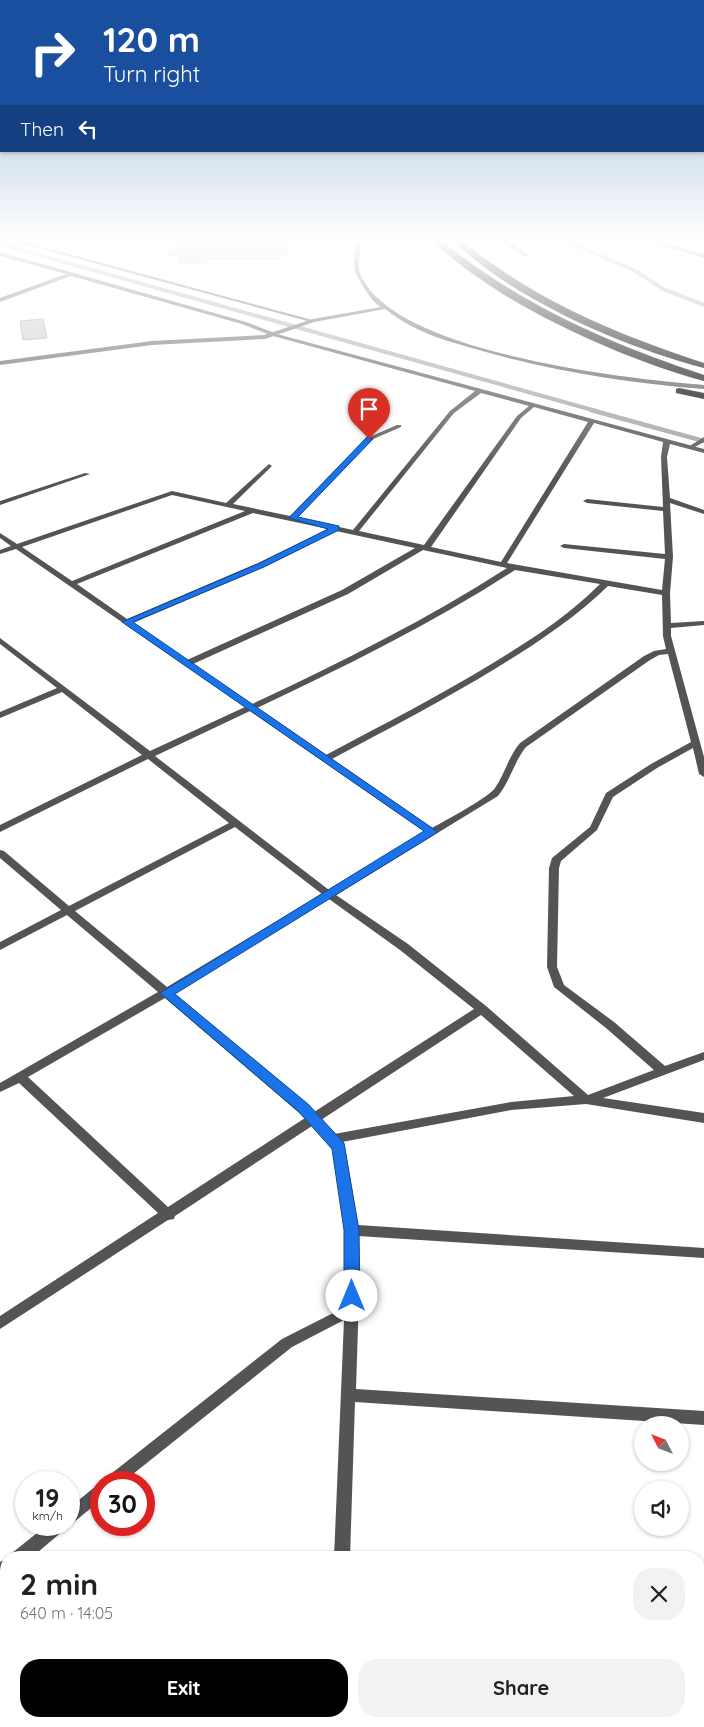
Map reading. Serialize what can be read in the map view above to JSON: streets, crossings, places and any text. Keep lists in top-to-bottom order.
{
  "north": "top left",
  "page": {
    "turn": ["120 m", "Turn right"],
    "then": "Then",
    "speed": "19 km/h",
    "limit": "30",
    "heading": ["2 min", "640 m · 14:05"],
    "buttons": ["Exit", "Share"]
  }
}
